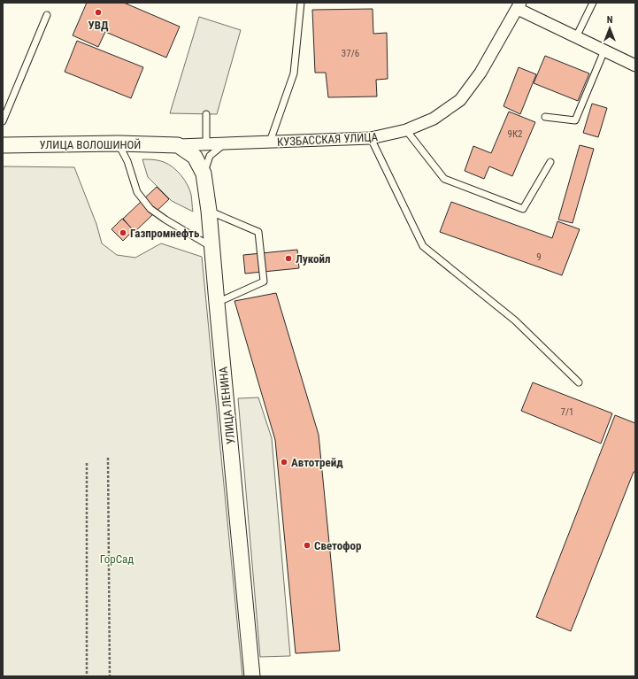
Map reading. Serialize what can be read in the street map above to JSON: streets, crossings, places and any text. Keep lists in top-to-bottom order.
{
  "streets": {
    "street": ["КУЗБАССКАЯ УЛИЦА", "УЛИЦА ВОЛОШИНОЙ", "УЛИЦА ЛЕНИНА"]
  },
  "crossings": [
    ["КУЗБАССКАЯ УЛИЦА", "УЛИЦА ВОЛОШИНОЙ"],
    ["КУЗБАССКАЯ УЛИЦА", "УЛИЦА ЛЕНИНА"],
    ["УЛИЦА ВОЛОШИНОЙ", "УЛИЦА ЛЕНИНА"]
  ],
  "parks": ["ГорСад"],
  "places": [
    "УВД",
    "Газпромнефть",
    "Лукойл",
    "Автотрейд",
    "Светофор"
  ],
  "house_numbers": [
    "37/6",
    "9К2",
    "9",
    "7/1"
  ],
  "north": "top"
}
